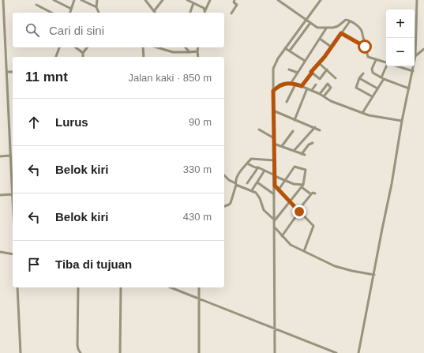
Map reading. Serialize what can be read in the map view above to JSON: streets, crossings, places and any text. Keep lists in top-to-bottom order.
{
  "page": {
    "map_buttons": ["+", "−"],
    "search": "Cari di sini",
    "heading": ["11 mnt", "Jalan kaki · 850 m"],
    "list": [
      ["Lurus", "90 m"],
      ["Belok kiri", "330 m"],
      ["Belok kiri", "430 m"],
      "Tiba di tujuan"
    ]
  }
}
